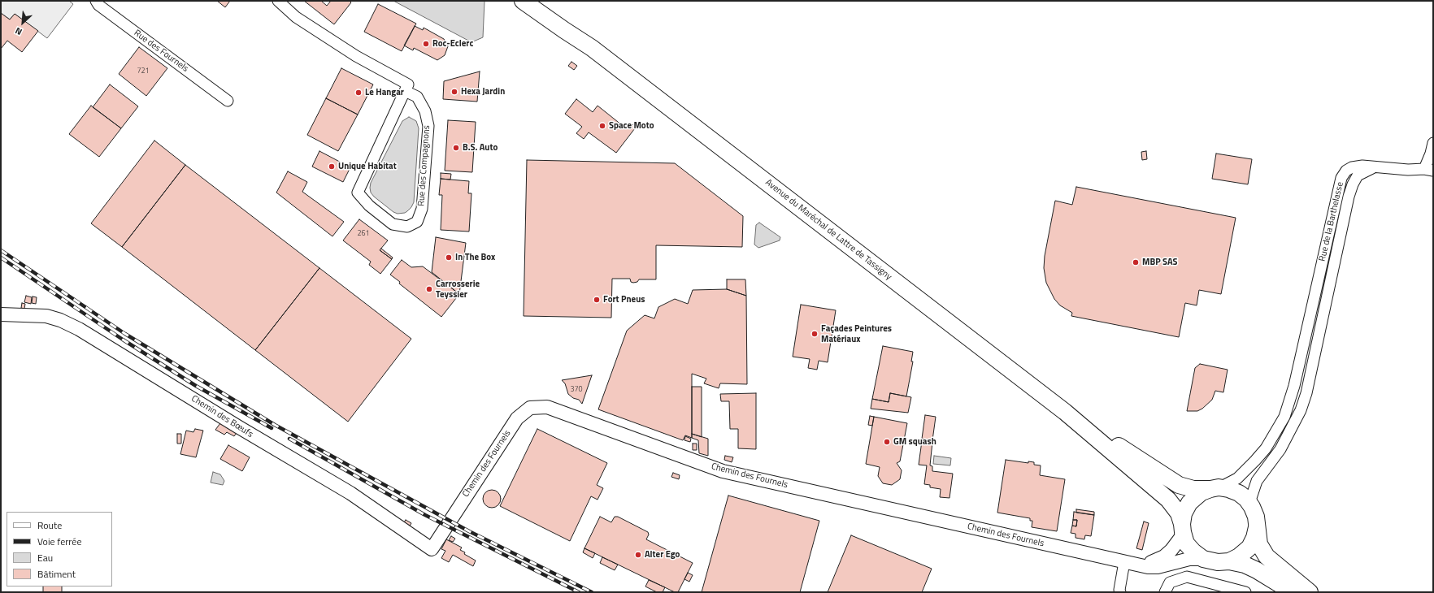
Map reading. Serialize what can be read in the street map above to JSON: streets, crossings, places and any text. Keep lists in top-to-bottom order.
{
  "streets": {
    "main road": ["Avenue du Maréchal de Lattre de Tassigny"],
    "street": [
      "Rue des Fournels",
      "Rue des Compagnons",
      "Rue de la Barthelasse",
      "Chemin des Bœufs",
      "Chemin des Fournels"
    ]
  },
  "crossings": [
    ["Rue de la Barthelasse", "Avenue du Maréchal de Lattre de Tassigny"],
    ["Rue de la Barthelasse", "Chemin des Fournels"],
    ["Avenue du Maréchal de Lattre de Tassigny", "Chemin des Fournels"],
    ["Chemin des Bœufs", "Chemin des Fournels"]
  ],
  "places": [
    "Roc-Eclerc",
    "Hexa Jardin",
    "Le Hangar",
    "Space Moto",
    "B.S. Auto",
    "Unique Habitat",
    "In The Box",
    "MBP SAS",
    "Carrosserie Teyssier",
    "Fort Pneus",
    "Façades Peintures Matériaux",
    "GM squash",
    "Alter Ego"
  ],
  "house_numbers": ["721", "261", "370"],
  "legend": [
    "Route",
    "Voie ferrée",
    "Eau",
    "Bâtiment"
  ],
  "north": "bottom left"
}
